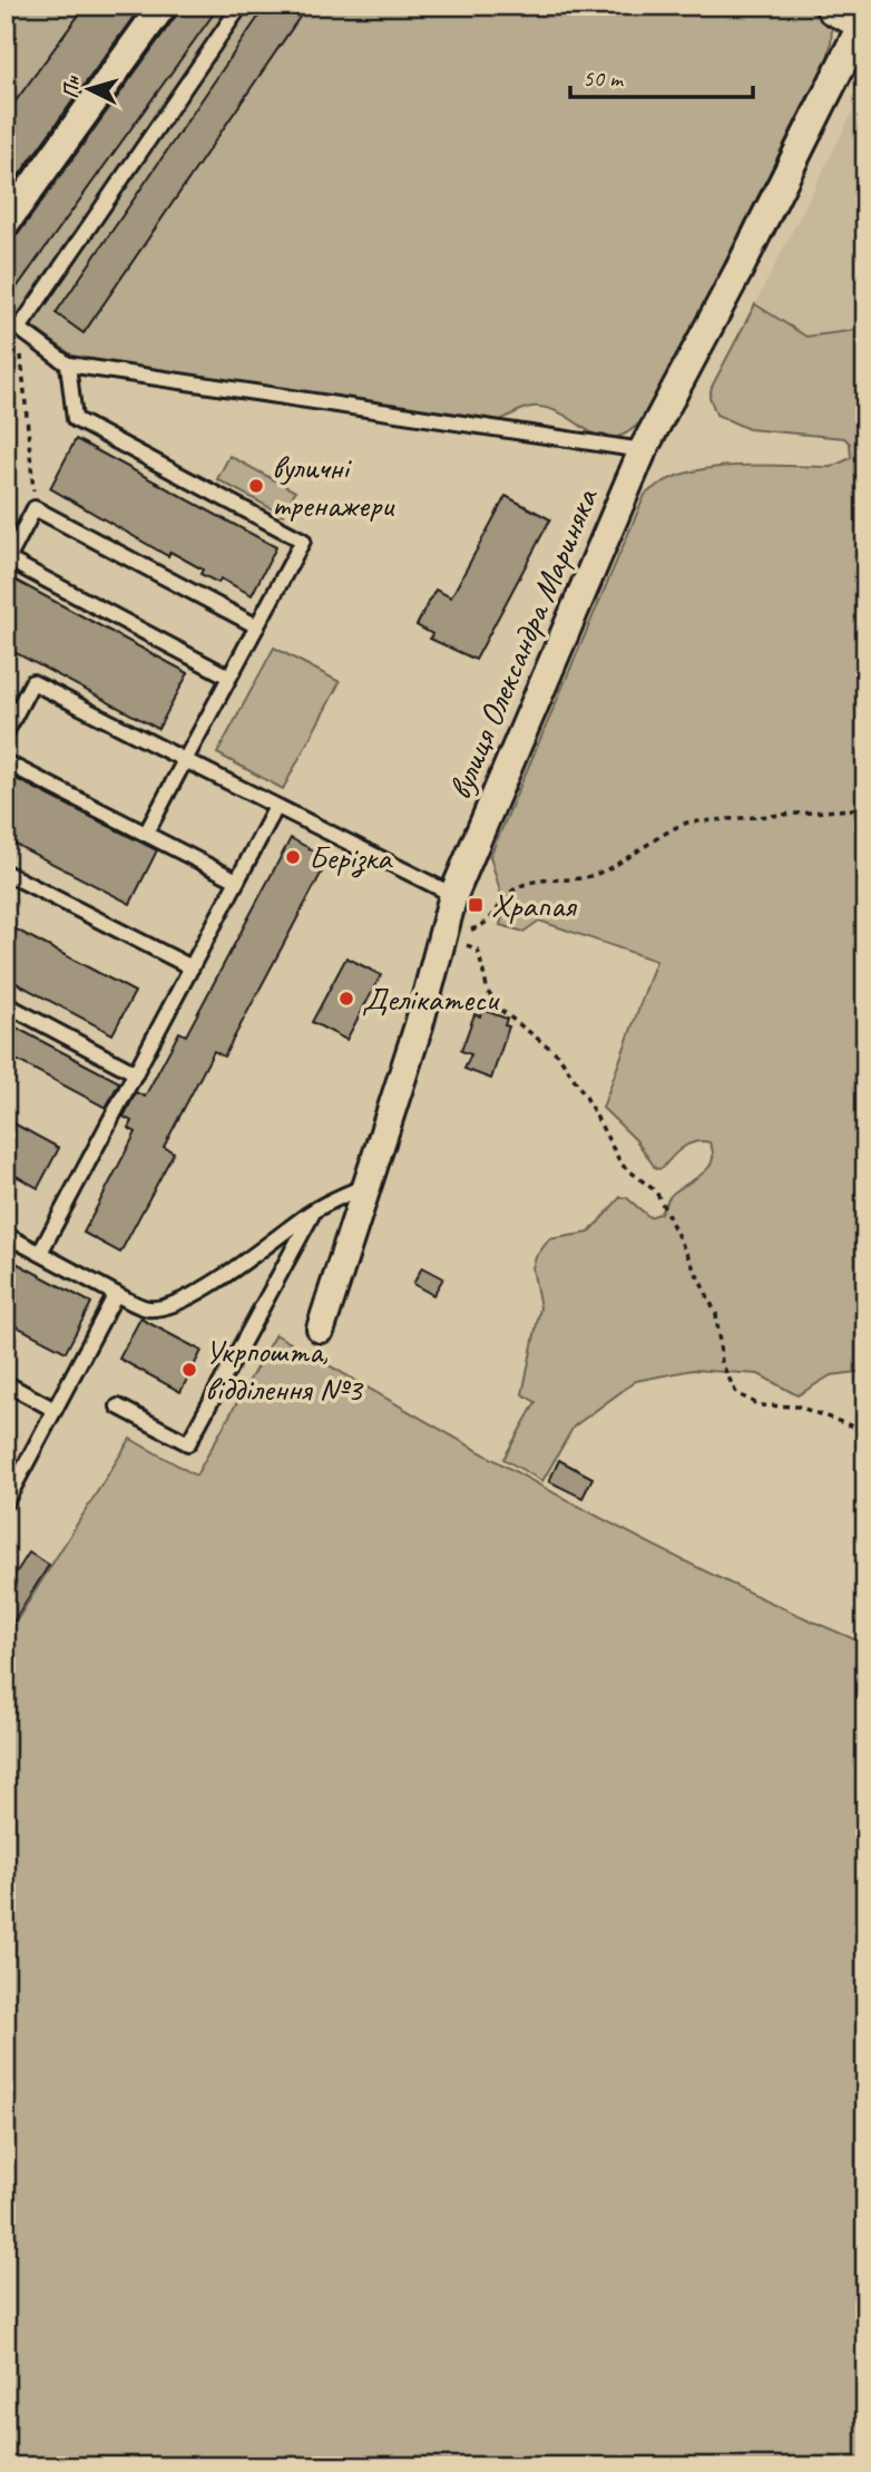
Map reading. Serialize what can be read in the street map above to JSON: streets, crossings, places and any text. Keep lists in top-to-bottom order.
{
  "streets": {
    "street": ["вулиця Олександра Мариняка"]
  },
  "places": {
    "other": [
      "вуличні тренажери",
      "Берізка",
      "Делікатеси",
      "Укрпошта, відділення №3"
    ],
    "transit": ["Храпая"]
  },
  "scale_bar": "50 m",
  "north": "left"
}
